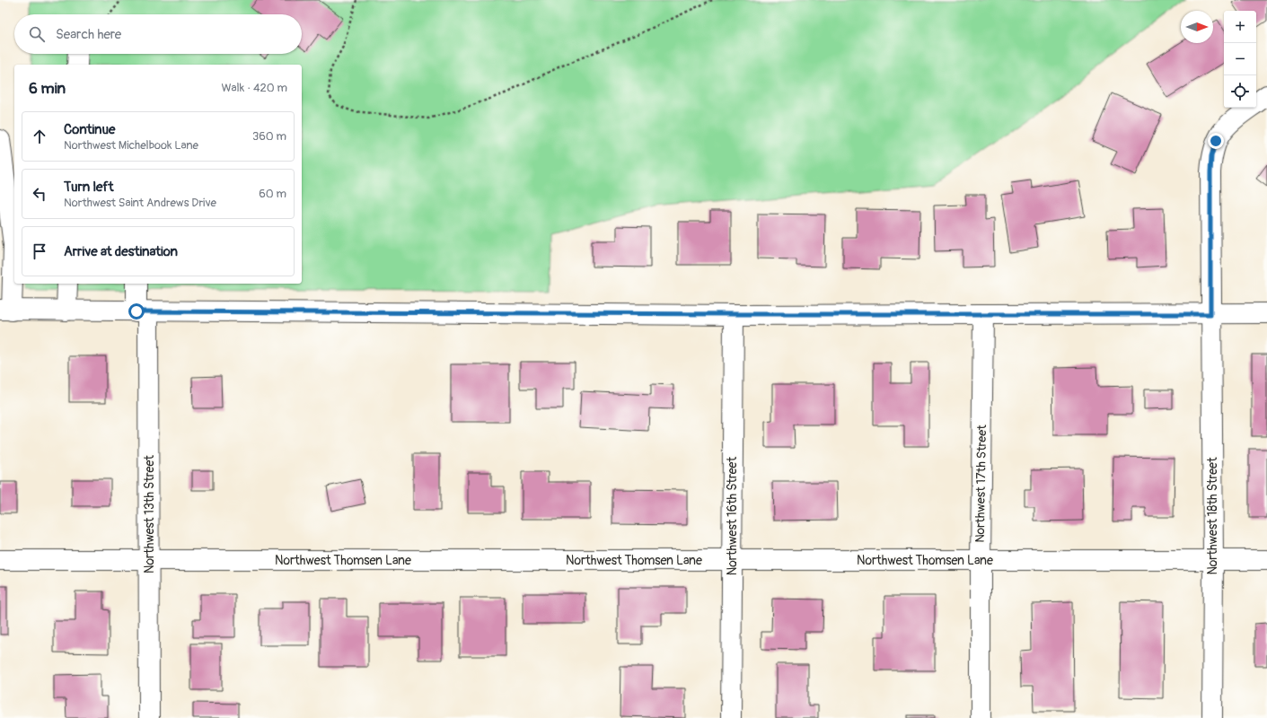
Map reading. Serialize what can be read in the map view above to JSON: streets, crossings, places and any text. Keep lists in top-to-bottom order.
{
  "streets": {
    "street": [
      "Northwest 17th Street",
      "Northwest 13th Street",
      "Northwest 16th Street",
      "Northwest 18th Street",
      "Northwest Thomsen Lane"
    ]
  },
  "crossings": [
    ["Northwest 17th Street", "Northwest Thomsen Lane"],
    ["Northwest 13th Street", "Northwest Thomsen Lane"],
    ["Northwest 16th Street", "Northwest Thomsen Lane"],
    ["Northwest 18th Street", "Northwest Thomsen Lane"]
  ],
  "north": "right",
  "page": {
    "map_buttons": ["+", "−"],
    "search": "Search here",
    "heading": ["6 min", "Walk · 420 m"],
    "list": [
      ["Continue", "Northwest Michelbook Lane", "360 m"],
      ["Turn left", "Northwest Saint Andrews Drive", "60 m"],
      "Arrive at destination"
    ]
  }
}
